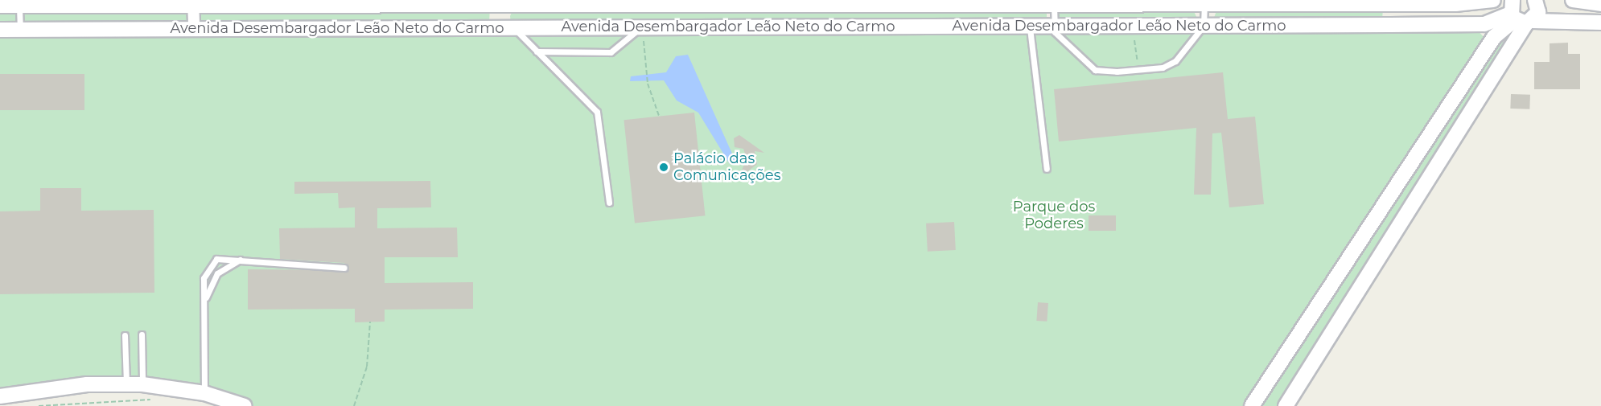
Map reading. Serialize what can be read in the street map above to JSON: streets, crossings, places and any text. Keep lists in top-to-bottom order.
{
  "streets": {
    "main road": ["Avenida Desembargador Leão Neto do Carmo"]
  },
  "parks": ["Parque dos Poderes"],
  "places": ["Palácio das Comunicações"]
}
